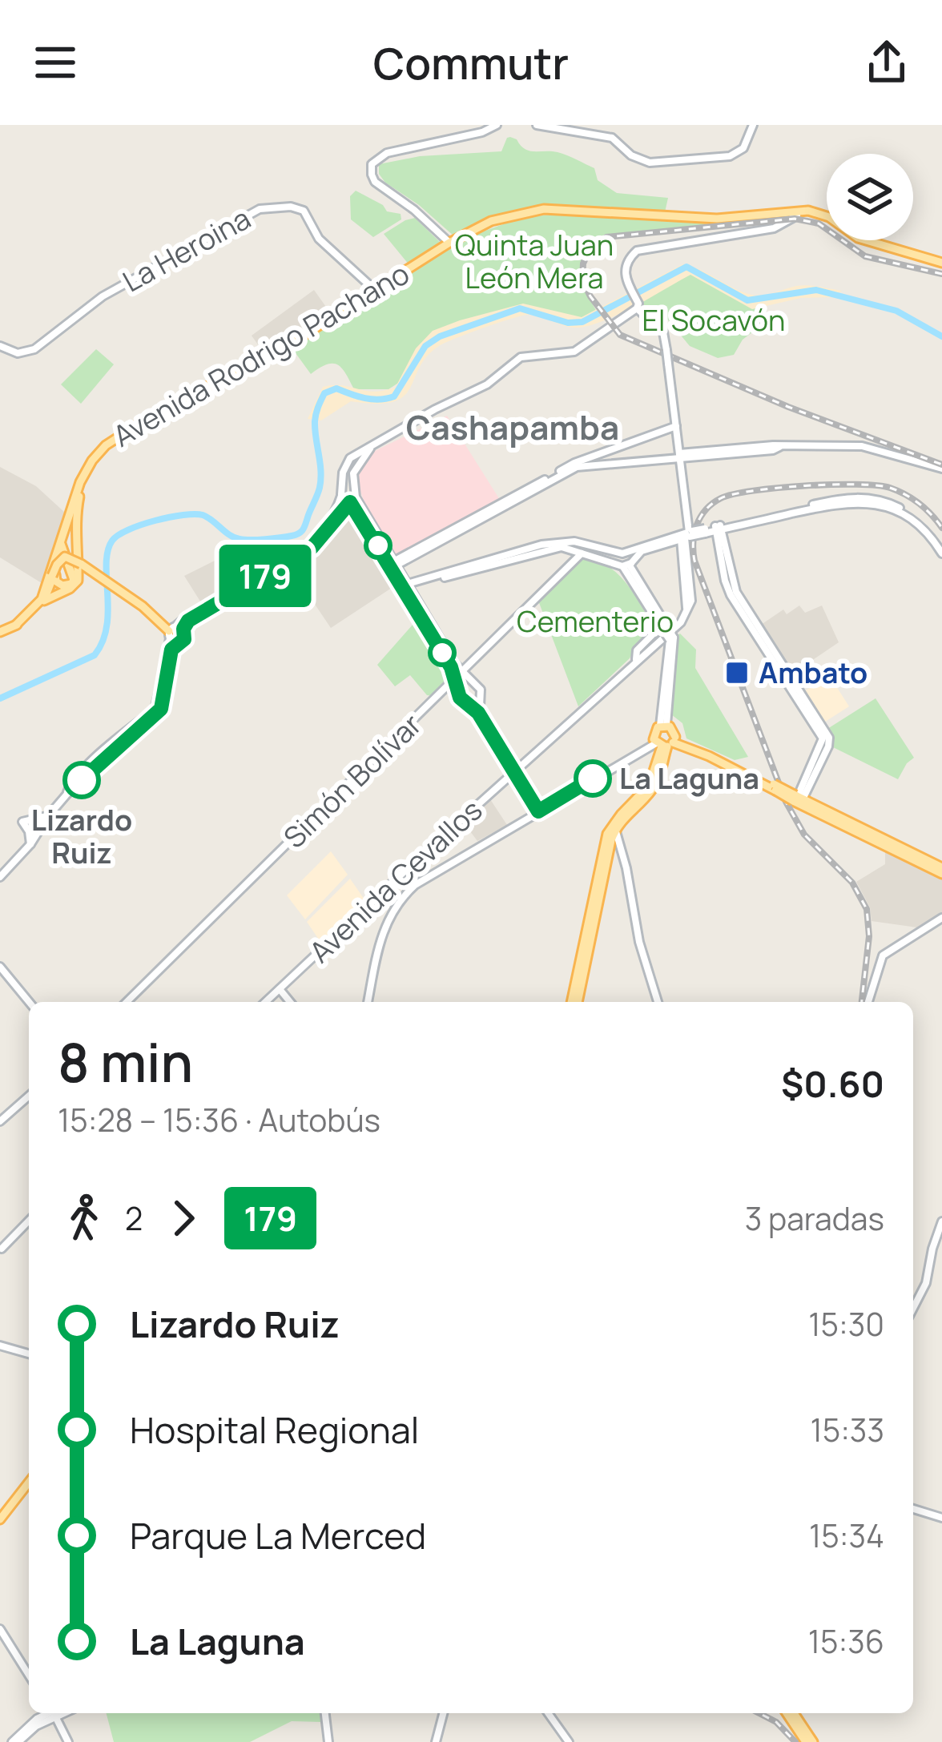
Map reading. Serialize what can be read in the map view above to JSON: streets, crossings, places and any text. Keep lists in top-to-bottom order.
{
  "streets": {
    "main road": ["Avenida Rodrigo Pachano"],
    "street": ["La Heroina", "Simón Bolívar", "Avenida Cevallos"]
  },
  "crossings": [
    ["La Heroina", "Avenida Rodrigo Pachano"]
  ],
  "districts": ["Cashapamba"],
  "parks": ["Quinta Juan León Mera", "El Socavón", "Cementerio"],
  "places": {
    "transit": ["Ambato"],
    "other": ["La Laguna", "Lizardo Ruiz"]
  },
  "lines": ["bus line 179"],
  "page": {
    "header": "Commutr",
    "on_map": "179",
    "heading": ["8 min", "15:28 – 15:36 · Autobús", "$0.60"],
    "legs": ["2", "179", "3 paradas"],
    "list": [
      {
        "name": "Lizardo Ruiz",
        "value": "15:30"
      },
      {
        "name": "Hospital Regional",
        "value": "15:33"
      },
      {
        "name": "Parque La Merced",
        "value": "15:34"
      },
      {
        "name": "La Laguna",
        "value": "15:36"
      }
    ]
  }
}
